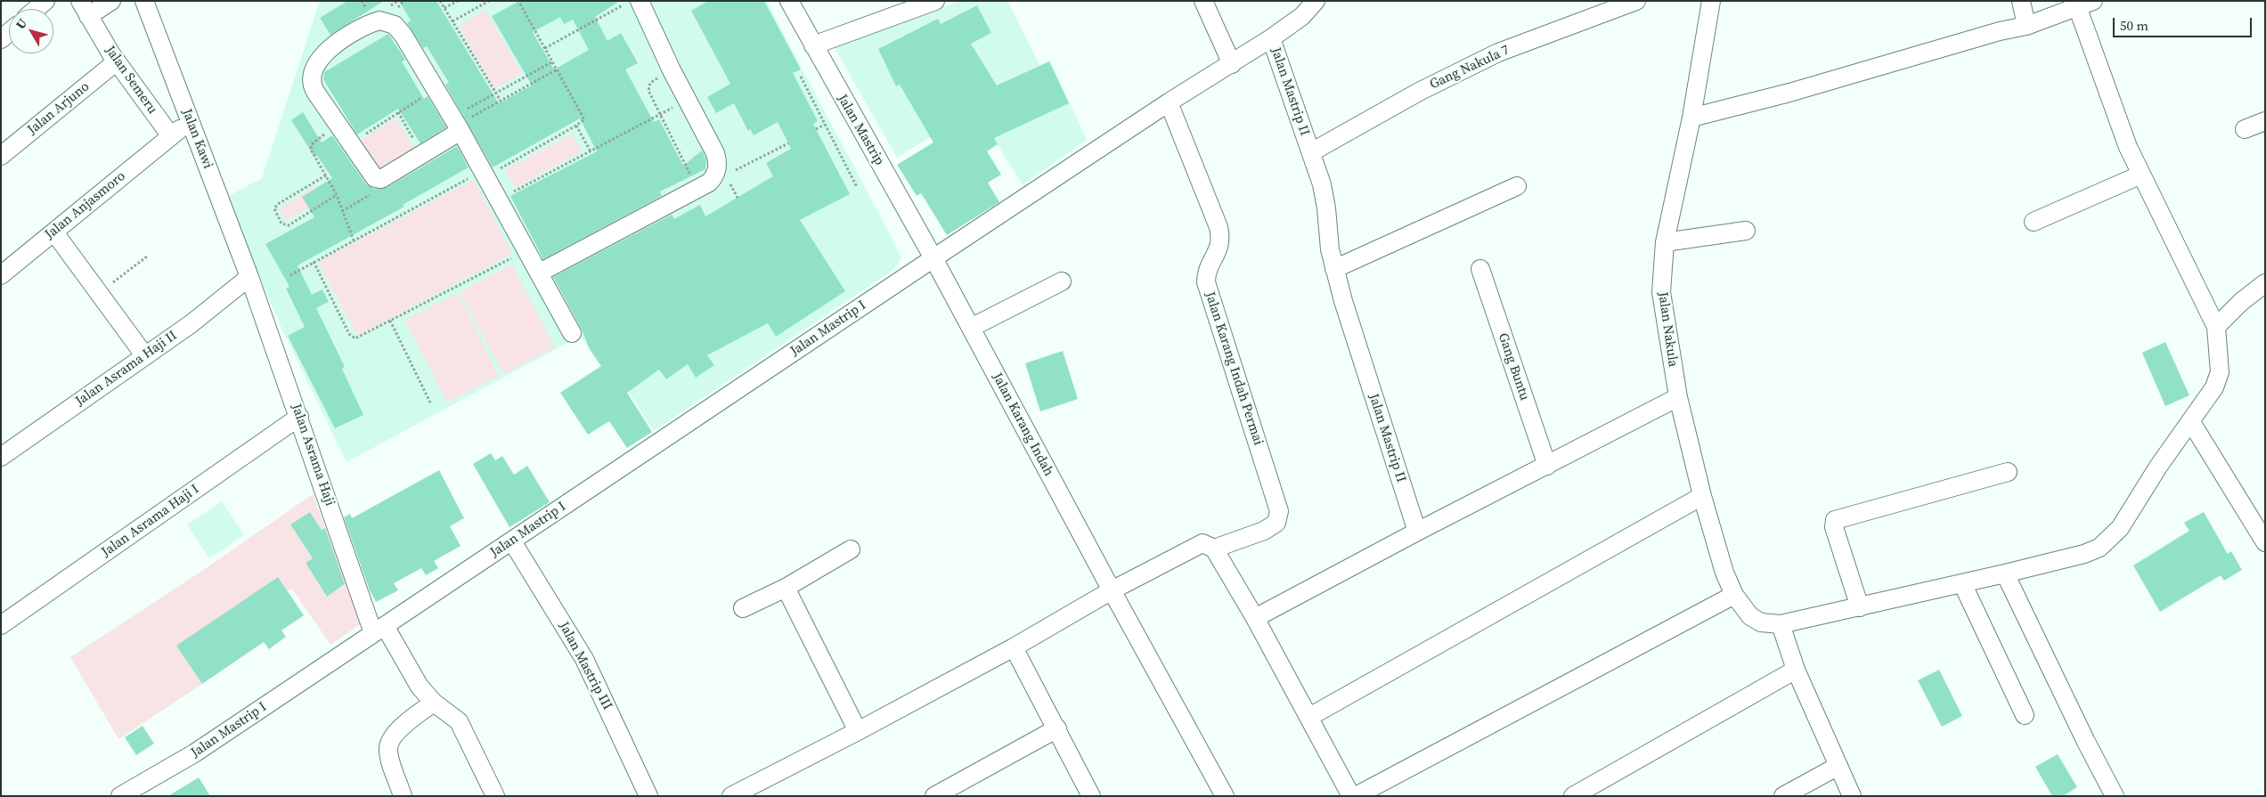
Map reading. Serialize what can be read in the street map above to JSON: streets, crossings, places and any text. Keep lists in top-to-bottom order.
{
  "streets": {
    "street": [
      "Gang Nakula 7",
      "Jalan Semeru",
      "Jalan Mastrip II",
      "Jalan Arjuno",
      "Jalan Mastrip",
      "Jalan Kawi",
      "Jalan Anjasmoro",
      "Jalan Mastrip I",
      "Jalan Nakula",
      "Gang Buntu",
      "Jalan Asrama Haji II",
      "Jalan Karang Indah Permai",
      "Jalan Karang Indah",
      "Jalan Asrama Haji",
      "Jalan Asrama Haji I",
      "Jalan Mastrip III"
    ]
  },
  "crossings": [
    ["Gang Nakula 7", "Jalan Mastrip II"],
    ["Jalan Semeru", "Jalan Arjuno"],
    ["Jalan Semeru", "Jalan Anjasmoro"],
    ["Jalan Mastrip II", "Jalan Mastrip"],
    ["Jalan Mastrip II", "Jalan Mastrip I"],
    ["Jalan Mastrip II", "Jalan Karang Indah Permai"],
    ["Jalan Mastrip II", "Jalan Karang Indah"],
    ["Jalan Mastrip", "Jalan Mastrip I"],
    ["Jalan Mastrip", "Jalan Karang Indah"],
    ["Jalan Kawi", "Jalan Asrama Haji II"],
    ["Jalan Kawi", "Jalan Asrama Haji"],
    ["Jalan Mastrip I", "Jalan Karang Indah"],
    ["Jalan Mastrip I", "Jalan Asrama Haji"],
    ["Jalan Mastrip I", "Jalan Mastrip III"],
    ["Jalan Asrama Haji II", "Jalan Asrama Haji"],
    ["Jalan Asrama Haji", "Jalan Asrama Haji I"]
  ],
  "scale_bar": "50 m",
  "north": "top left"
}
